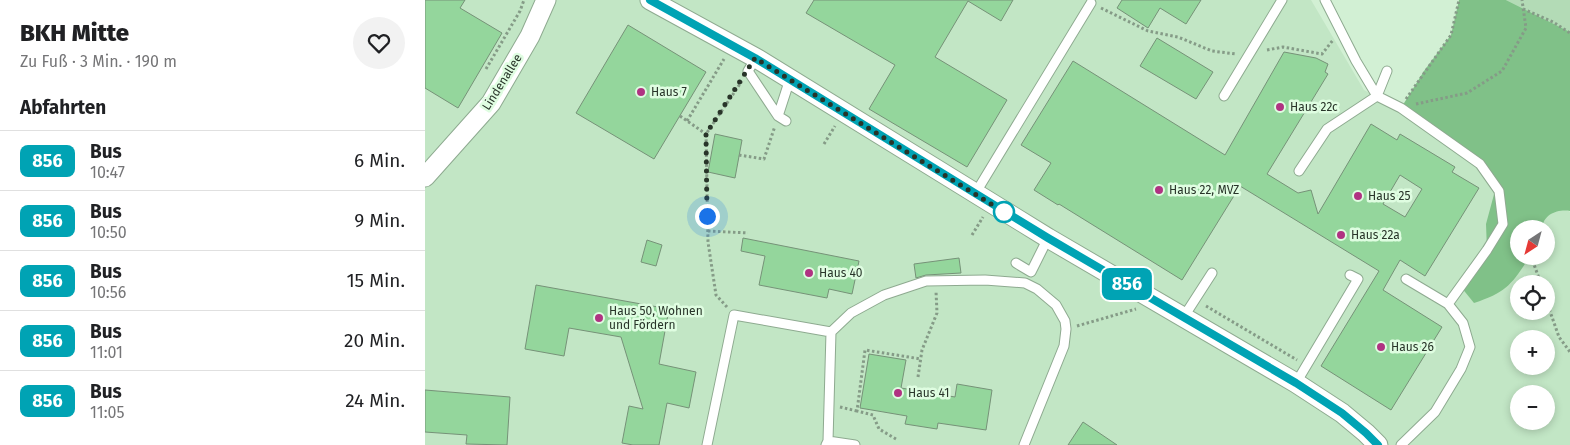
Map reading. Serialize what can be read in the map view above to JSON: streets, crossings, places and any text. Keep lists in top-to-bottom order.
{
  "streets": {
    "street": ["Lindenallee"]
  },
  "places": [
    "Haus 7",
    "Haus 22c",
    "Haus 22, MVZ",
    "Haus 25",
    "Haus 22a",
    "Haus 40",
    "Haus 50, Wohnen und Fördern",
    "Haus 26",
    "Haus 41"
  ],
  "lines": ["bus line 856"],
  "north": "bottom left",
  "page": {
    "heading": [
      ["BKH Mitte", "Zu Fuß · 3 Min. · 190 m"],
      "Abfahrten"
    ],
    "on_map": "856",
    "list": [
      {
        "mark": "856",
        "name": "Bus",
        "note": "10:47",
        "value": "6 Min."
      },
      {
        "mark": "856",
        "name": "Bus",
        "note": "10:50",
        "value": "9 Min."
      },
      {
        "mark": "856",
        "name": "Bus",
        "note": "10:56",
        "value": "15 Min."
      },
      {
        "mark": "856",
        "name": "Bus",
        "note": "11:01",
        "value": "20 Min."
      },
      {
        "mark": "856",
        "name": "Bus",
        "note": "11:05",
        "value": "24 Min."
      }
    ],
    "map_buttons": ["+", "−"]
  }
}
